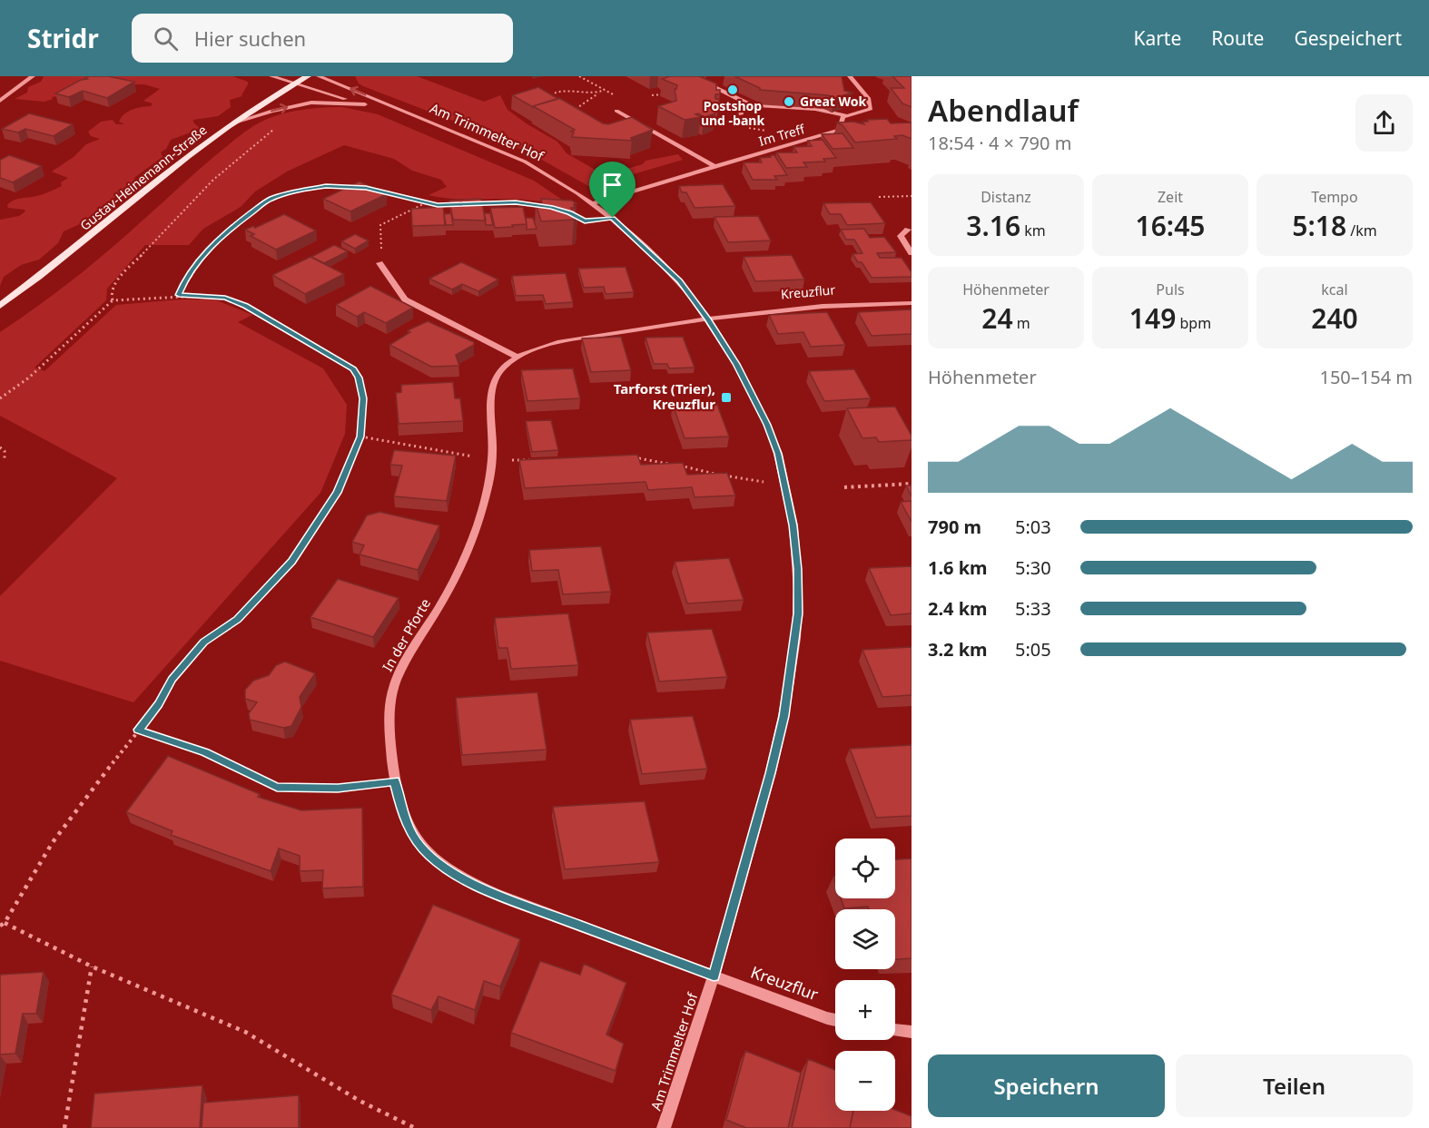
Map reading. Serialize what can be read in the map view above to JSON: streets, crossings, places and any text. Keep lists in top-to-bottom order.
{
  "streets": {
    "main road": ["Gustav-Heinemann-Straße"],
    "street": [
      "Am Trimmelter Hof",
      "Im Treff",
      "Kreuzflur",
      "In der Pforte"
    ]
  },
  "crossings": [
    ["Am Trimmelter Hof", "Im Treff"],
    ["Am Trimmelter Hof", "Gustav-Heinemann-Straße"],
    ["Am Trimmelter Hof", "Kreuzflur"],
    ["Am Trimmelter Hof", "In der Pforte"],
    ["Kreuzflur", "In der Pforte"]
  ],
  "places": {
    "other": ["Postshop und -bank", "Great Wok"],
    "transit": ["Tarforst (Trier), Kreuzflur"]
  },
  "page": {
    "header": "Stridr",
    "search": "Hier suchen",
    "nav": ["Karte", "Route", "Gespeichert"],
    "heading": ["Abendlauf", "18:54 · 4 × 790 m"],
    "stats": [
      ["Distanz", "3.16 km"],
      ["Zeit", "16:45"],
      ["Tempo", "5:18 /km"],
      ["Höhenmeter", "24 m"],
      ["Puls", "149 bpm"],
      ["kcal", "240"]
    ],
    "chart": ["Höhenmeter", "150–154 m"],
    "list": [
      {
        "name": "790 m",
        "note": "5:03"
      },
      {
        "name": "1.6 km",
        "note": "5:30"
      },
      {
        "name": "2.4 km",
        "note": "5:33"
      },
      {
        "name": "3.2 km",
        "note": "5:05"
      }
    ],
    "map_buttons": ["+", "−"],
    "buttons": ["Speichern", "Teilen"]
  }
}
